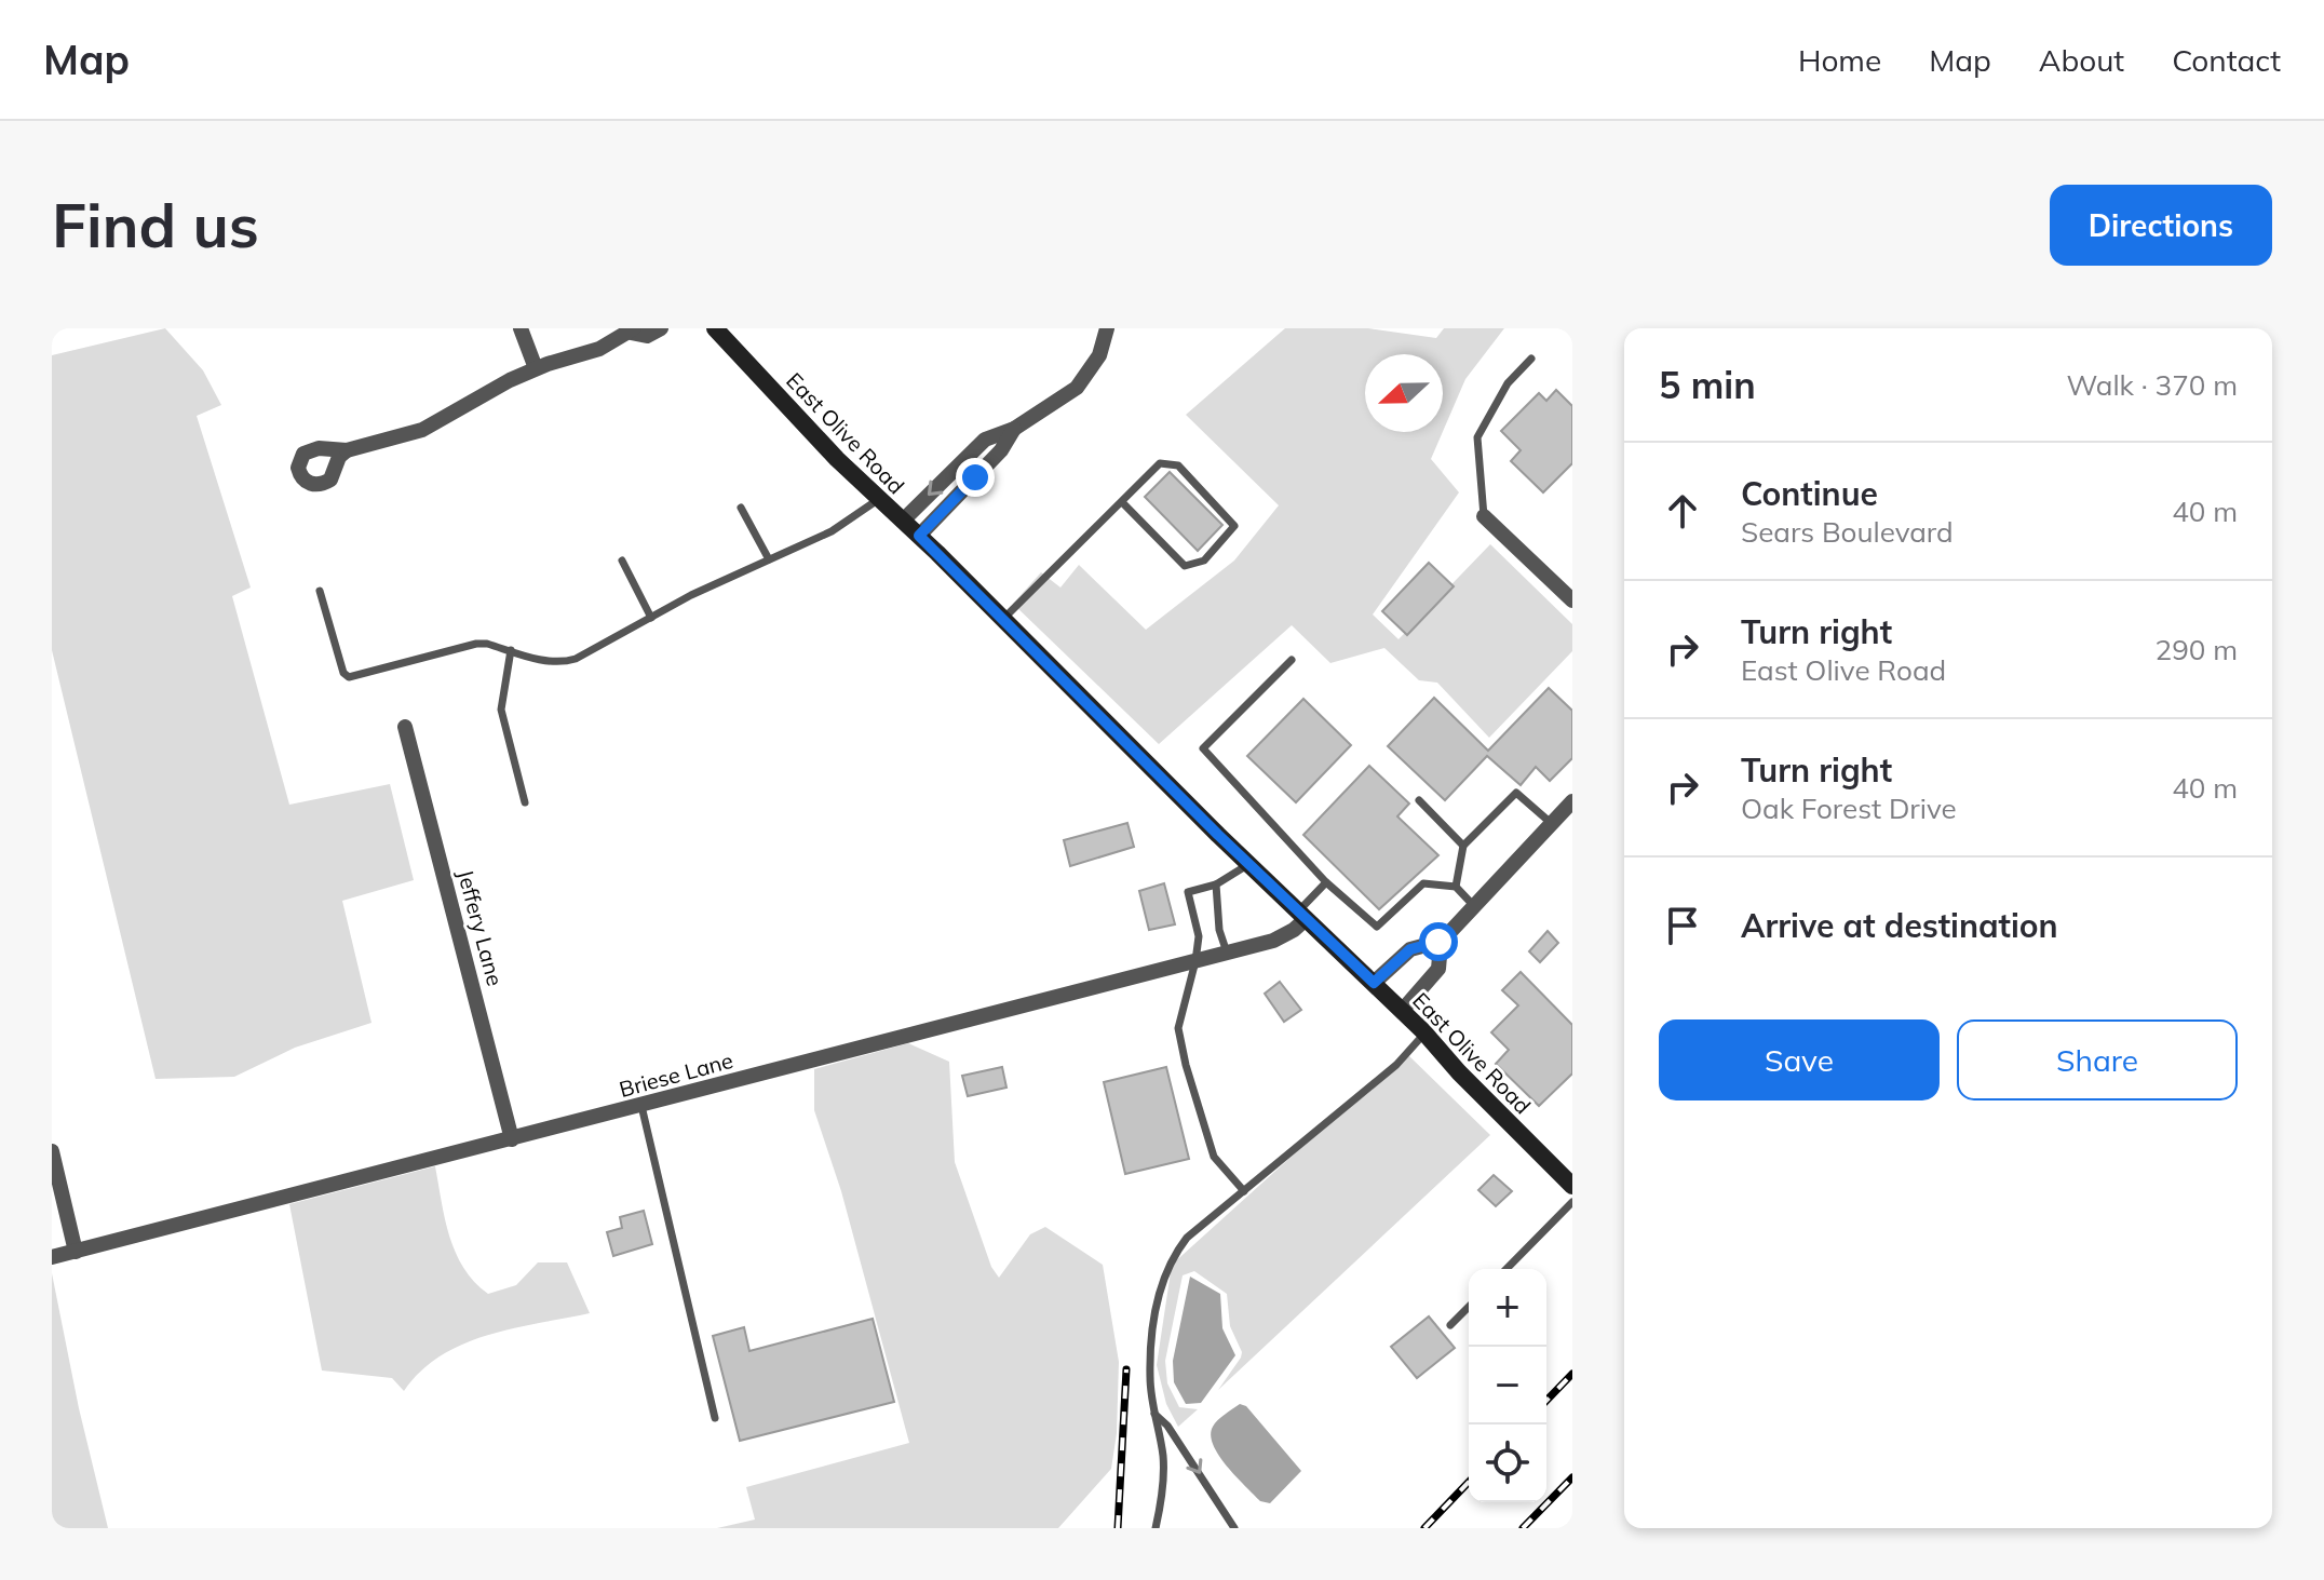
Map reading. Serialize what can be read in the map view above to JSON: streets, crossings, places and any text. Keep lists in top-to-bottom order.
{
  "streets": {
    "street": ["East Olive Road", "Jeffery Lane", "Briese Lane"]
  },
  "crossings": [
    ["East Olive Road", "Briese Lane"],
    ["Jeffery Lane", "Briese Lane"]
  ],
  "north": "left",
  "page": {
    "header": "Map",
    "nav": [
      "Home",
      "Map",
      "About",
      "Contact"
    ],
    "buttons": [
      "Directions",
      ["Save", "Share"]
    ],
    "title": "Find us",
    "heading": ["5 min", "Walk · 370 m"],
    "list": [
      ["Continue", "Sears Boulevard", "40 m"],
      ["Turn right", "East Olive Road", "290 m"],
      ["Turn right", "Oak Forest Drive", "40 m"],
      "Arrive at destination"
    ],
    "map_buttons": ["+", "−"]
  }
}
